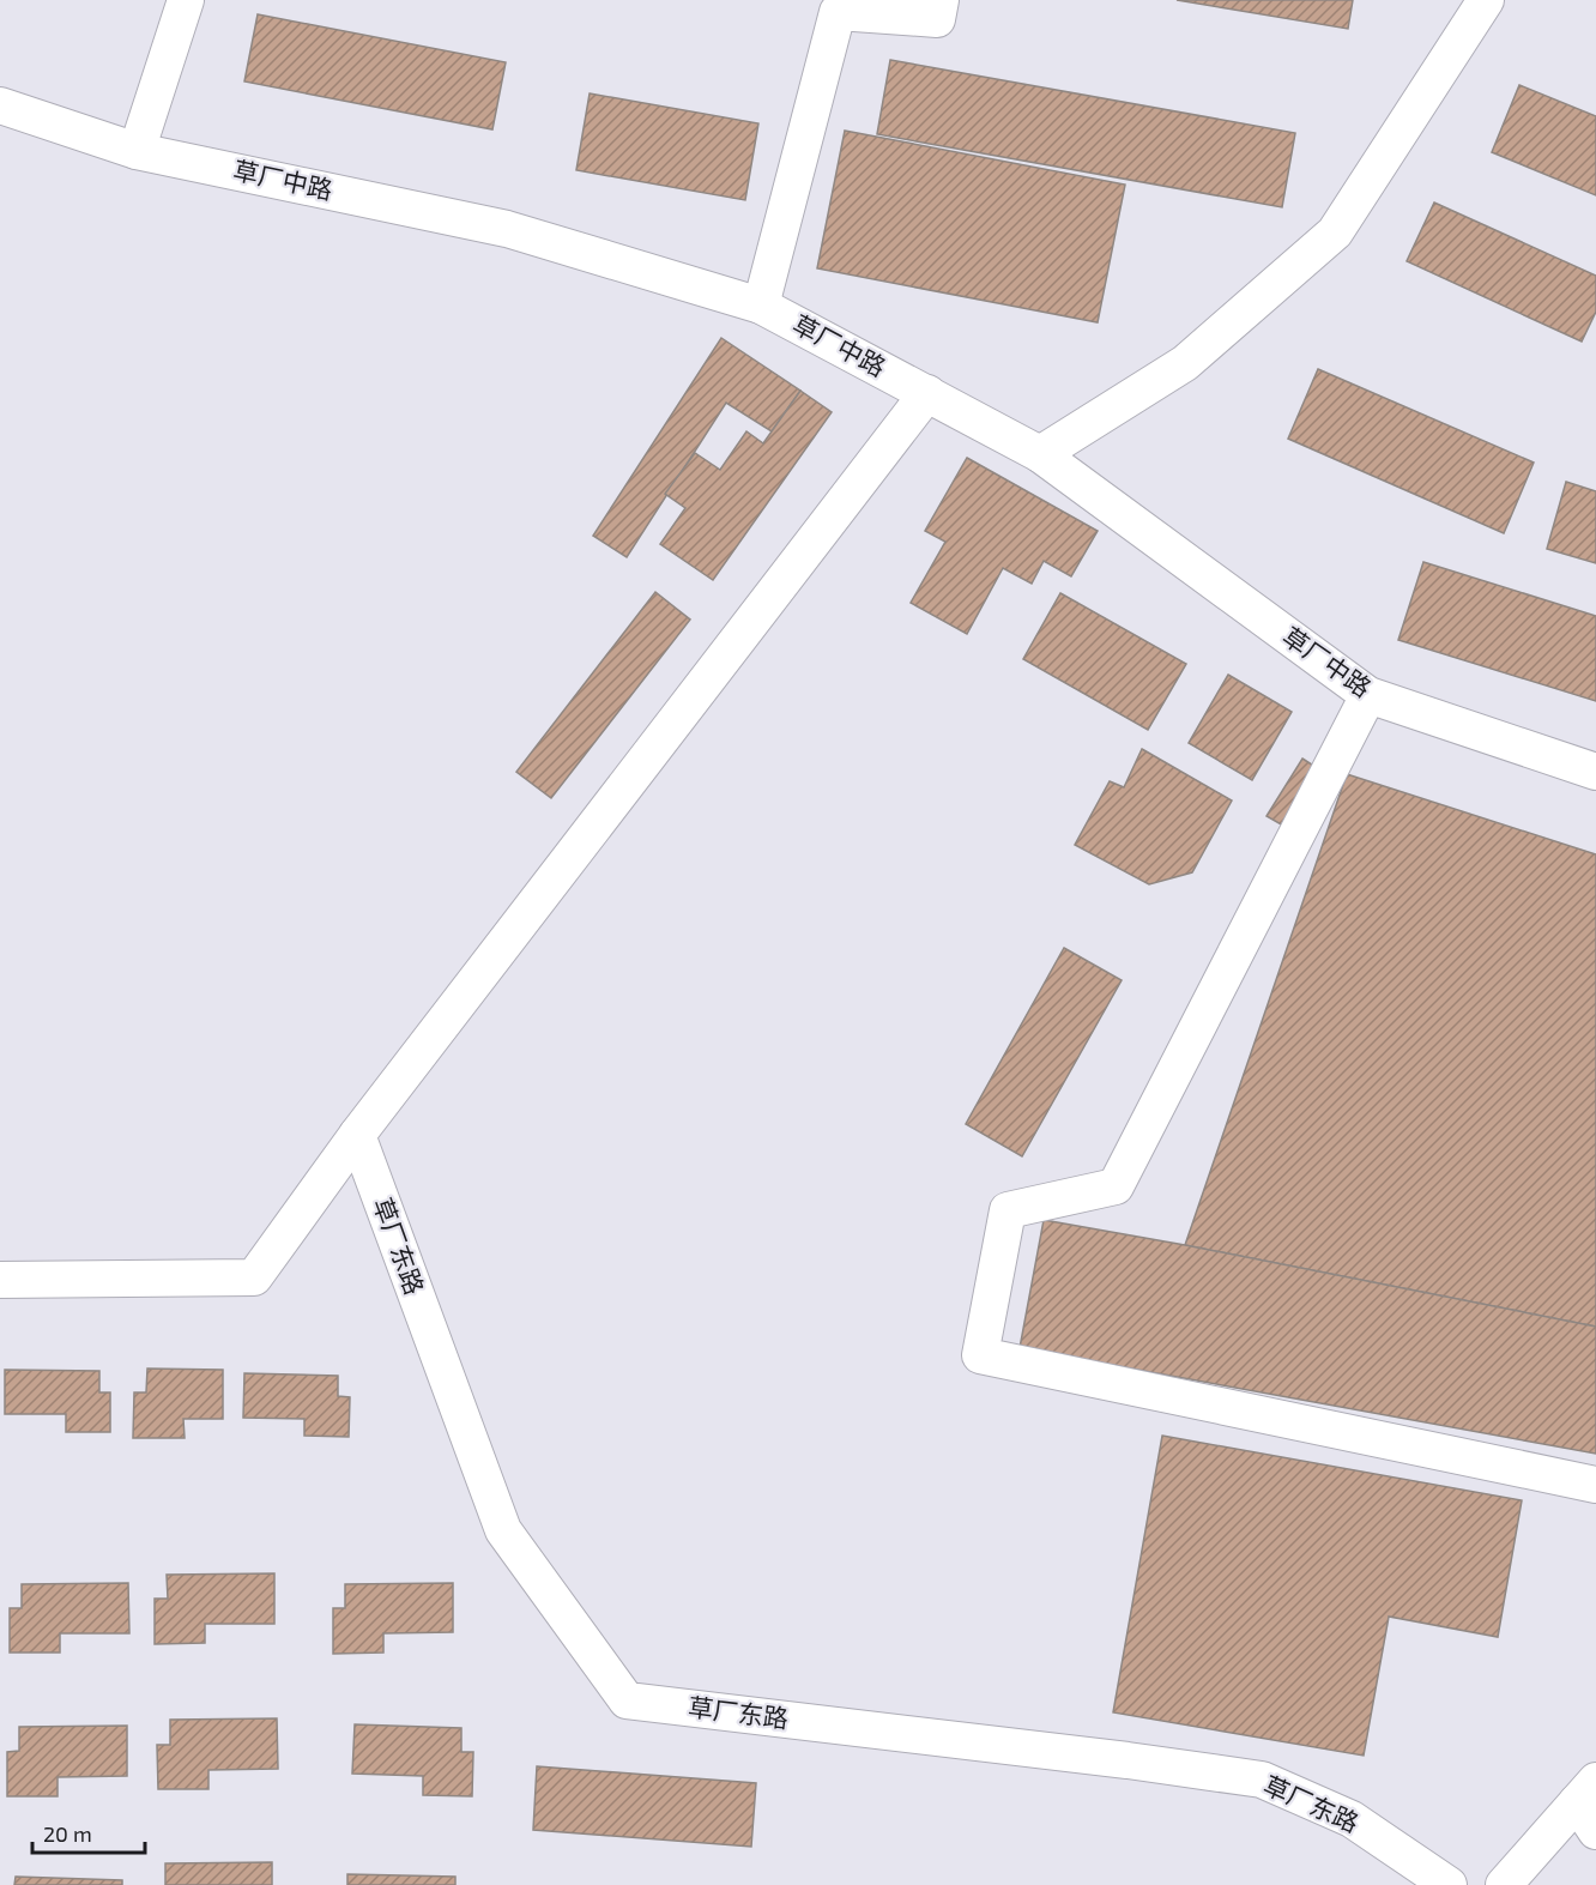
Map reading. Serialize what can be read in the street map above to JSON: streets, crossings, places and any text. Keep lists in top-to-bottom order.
{
  "streets": {
    "street": ["草厂中路", "草厂东路"]
  },
  "scale_bar": "20 m"
}
